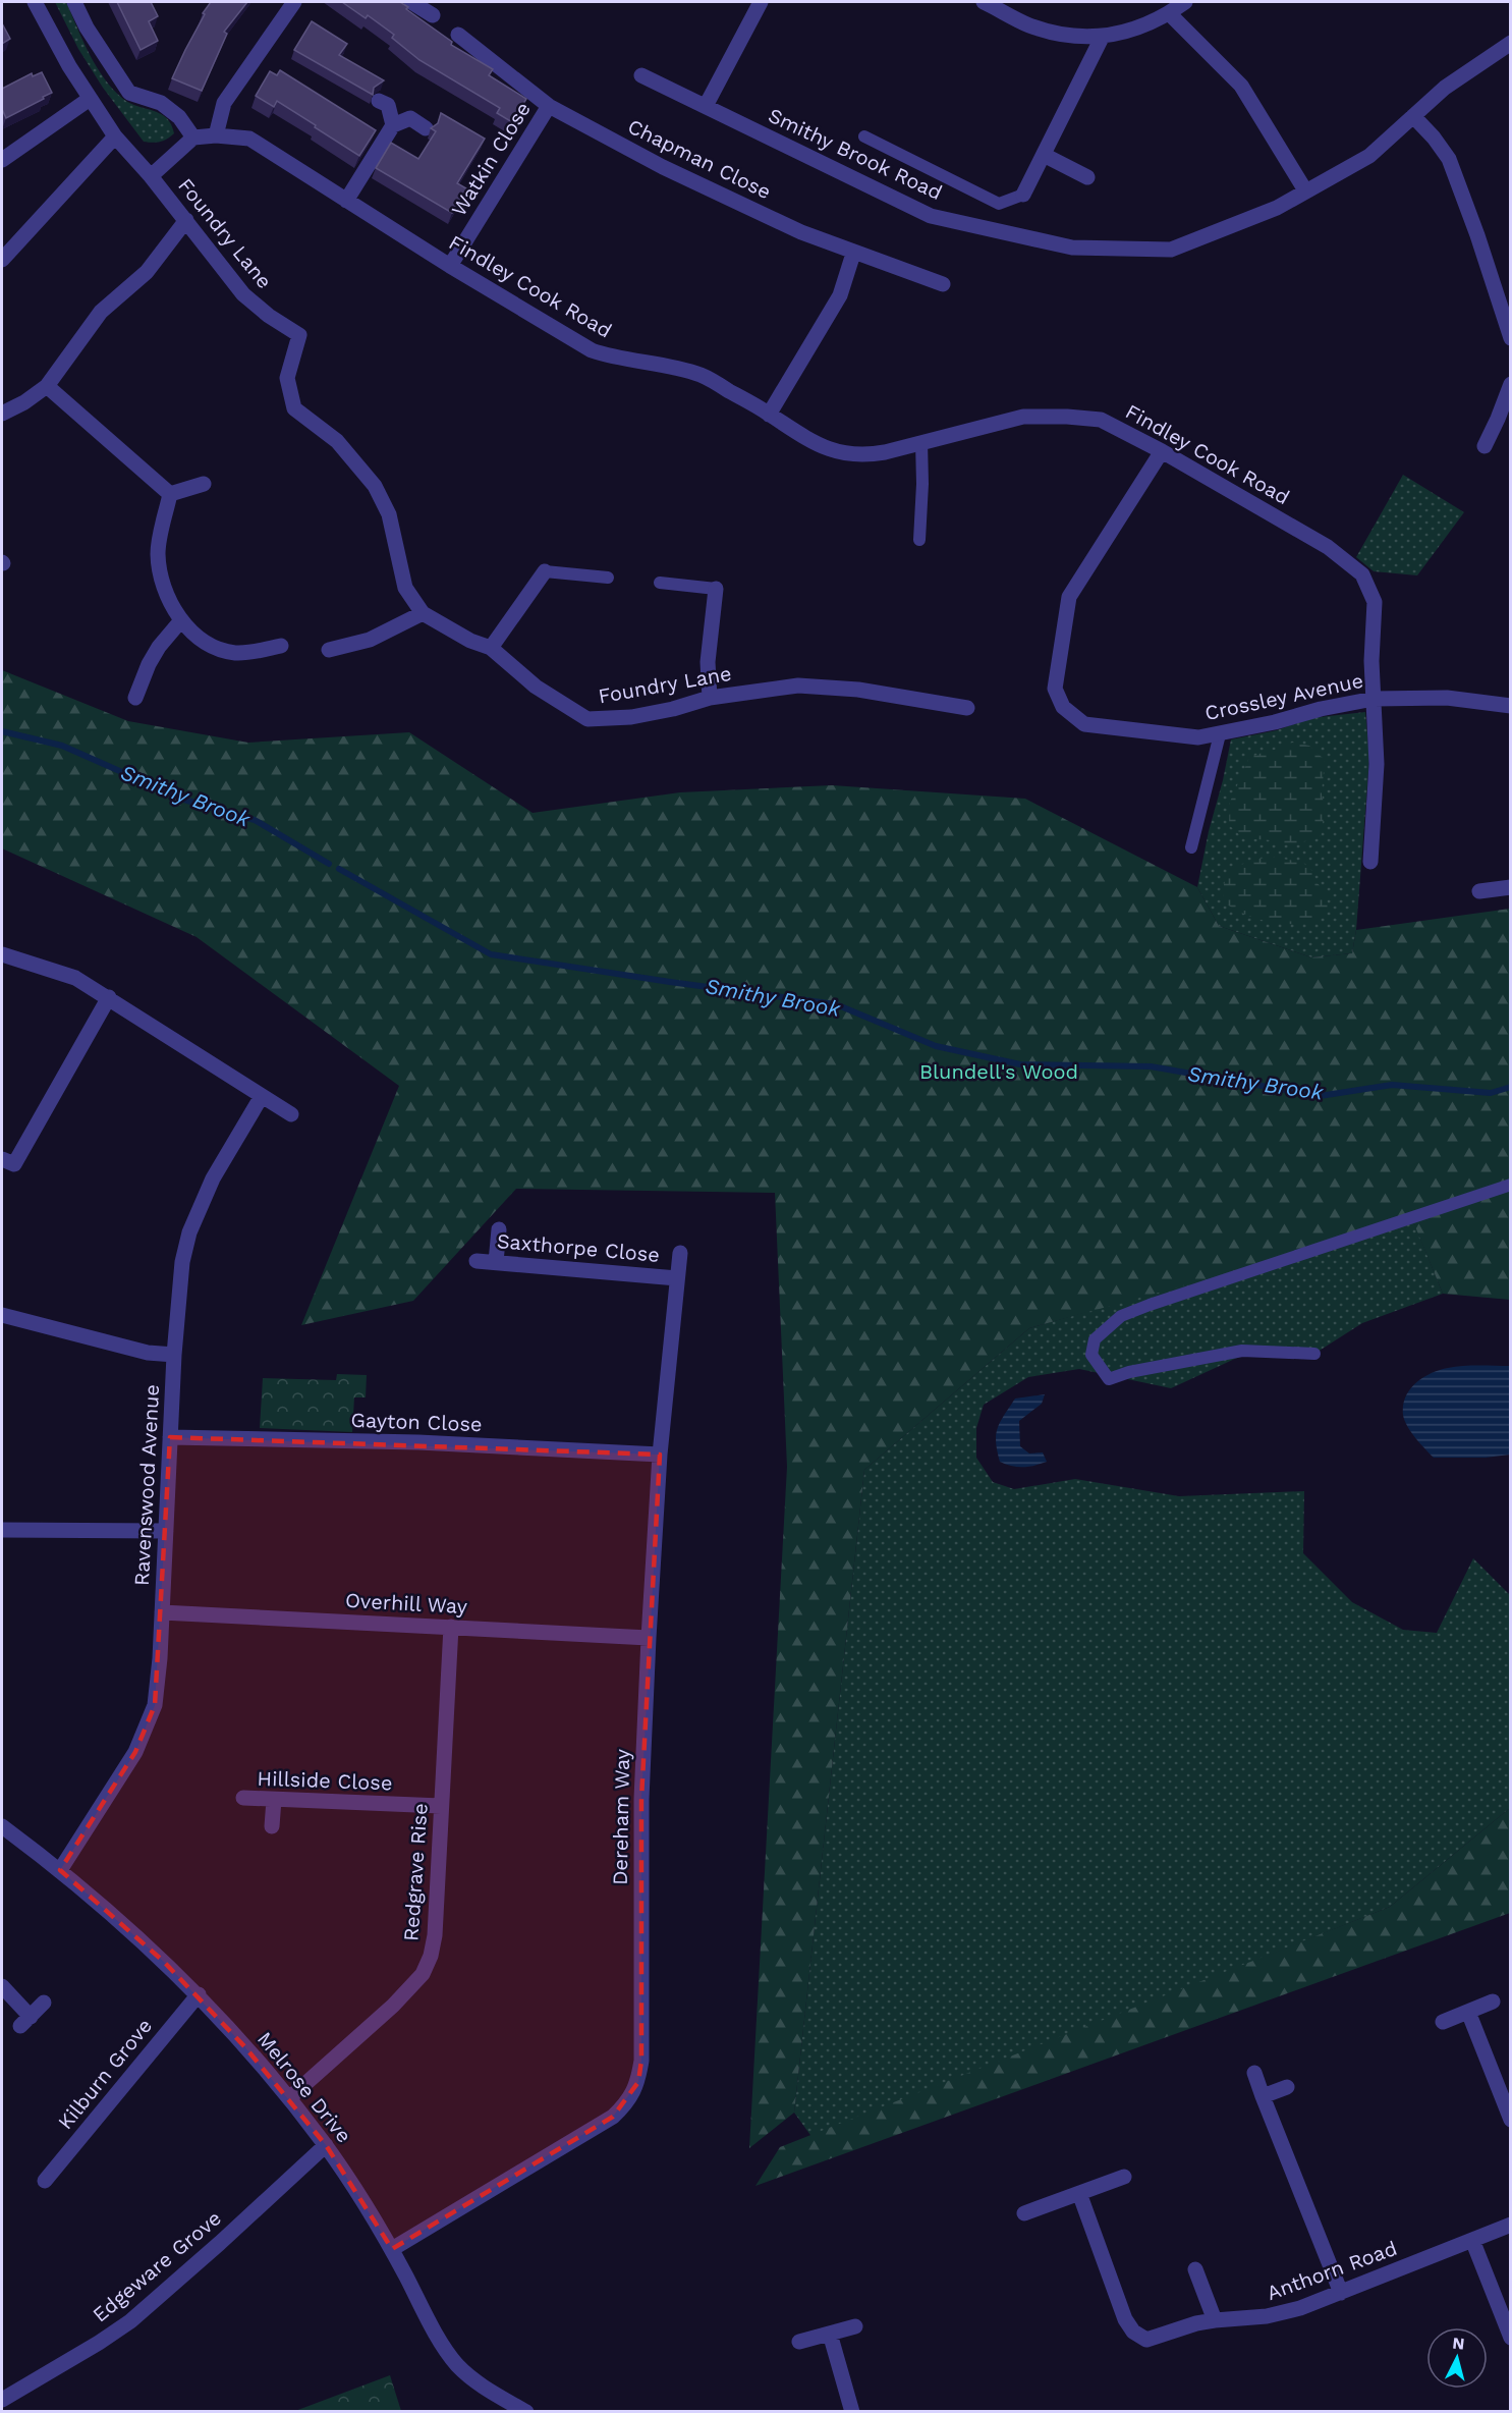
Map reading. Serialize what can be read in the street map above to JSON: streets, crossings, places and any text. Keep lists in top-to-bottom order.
{
  "streets": {
    "street": [
      "Smithy Brook Road",
      "Watkin Close",
      "Chapman Close",
      "Foundry Lane",
      "Findley Cook Road",
      "Crossley Avenue",
      "Saxthorpe Close",
      "Gayton Close",
      "Ravenswood Avenue",
      "Overhill Way",
      "Hillside Close",
      "Dereham Way",
      "Redgrave Rise",
      "Kilburn Grove",
      "Melrose Drive",
      "Edgeware Grove",
      "Anthorn Road"
    ]
  },
  "crossings": [
    ["Watkin Close", "Chapman Close"],
    ["Watkin Close", "Findley Cook Road"],
    ["Findley Cook Road", "Crossley Avenue"],
    ["Saxthorpe Close", "Dereham Way"],
    ["Gayton Close", "Ravenswood Avenue"],
    ["Gayton Close", "Dereham Way"],
    ["Ravenswood Avenue", "Overhill Way"],
    ["Ravenswood Avenue", "Melrose Drive"],
    ["Overhill Way", "Dereham Way"],
    ["Overhill Way", "Redgrave Rise"],
    ["Hillside Close", "Redgrave Rise"],
    ["Dereham Way", "Melrose Drive"],
    ["Redgrave Rise", "Melrose Drive"],
    ["Kilburn Grove", "Melrose Drive"],
    ["Melrose Drive", "Edgeware Grove"]
  ],
  "water": ["Smithy Brook"],
  "parks": ["Blundell's Wood"],
  "north": "top"
}
